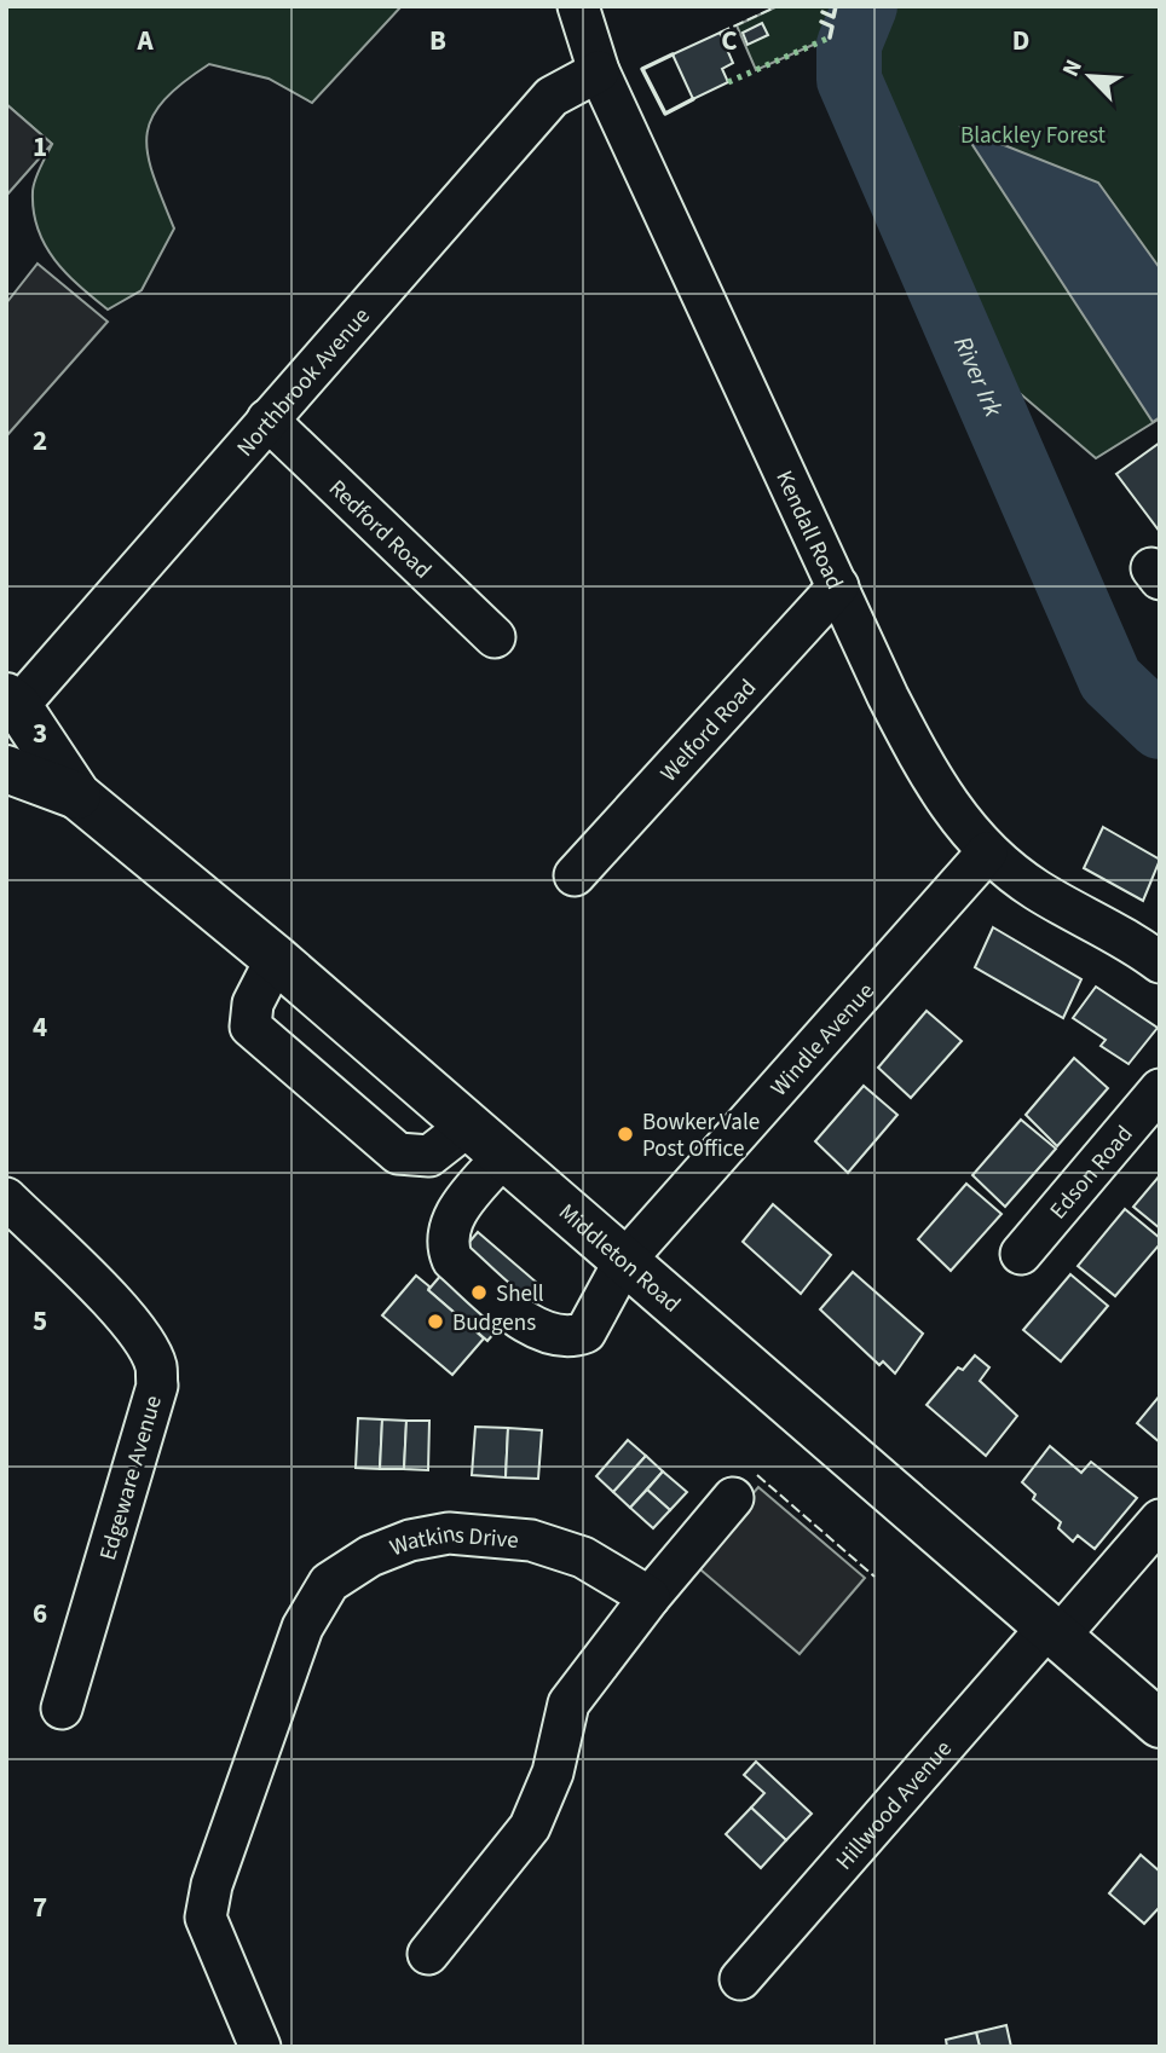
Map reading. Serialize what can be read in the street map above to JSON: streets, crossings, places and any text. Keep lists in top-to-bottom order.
{
  "streets": {
    "highway": ["Middleton Road"],
    "street": [
      "Northbrook Avenue",
      "Redford Road",
      "Kendall Road",
      "Welford Road",
      "Windle Avenue",
      "Edson Road",
      "Edgeware Avenue",
      "Watkins Drive",
      "Hillwood Avenue"
    ]
  },
  "crossings": [
    ["Northbrook Avenue", "Redford Road"],
    ["Northbrook Avenue", "Kendall Road"],
    ["Northbrook Avenue", "Middleton Road"],
    ["Kendall Road", "Welford Road"],
    ["Kendall Road", "Windle Avenue"],
    ["Windle Avenue", "Middleton Road"],
    ["Middleton Road", "Hillwood Avenue"]
  ],
  "water": ["River Irk"],
  "parks": ["Blackley Forest"],
  "places": ["Bowker Vale Post Office", "Shell", "Budgens"],
  "north": "top left",
  "grid": {
    "columns": [
      "A",
      "B",
      "C",
      "D"
    ],
    "rows": [
      "1",
      "2",
      "3",
      "4",
      "5",
      "6",
      "7"
    ]
  }
}
